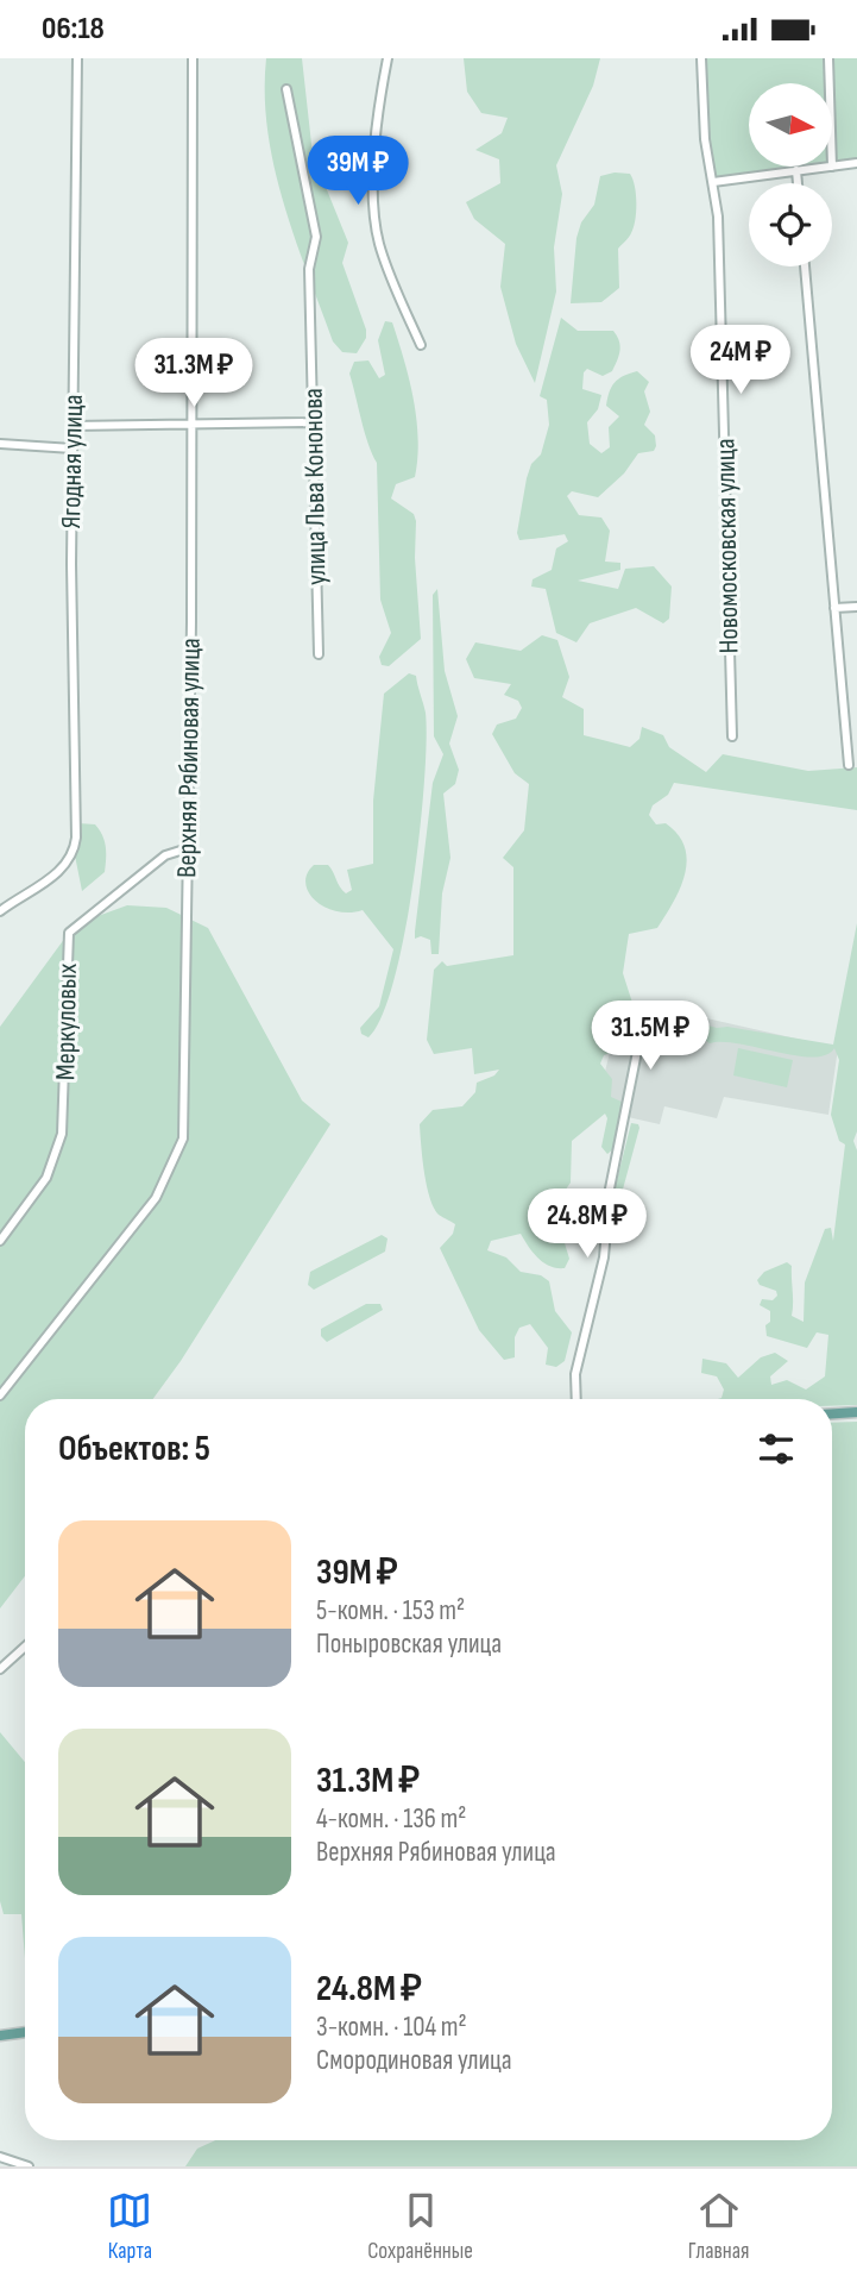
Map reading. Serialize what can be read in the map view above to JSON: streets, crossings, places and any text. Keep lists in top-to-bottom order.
{
  "streets": {
    "street": [
      "Ягодная улица",
      "улица Льва Кононова",
      "Новомосковская улица",
      "Верхняя Рябиновая улица",
      "Меркуловых"
    ]
  },
  "crossings": [
    ["Верхняя Рябиновая улица", "Меркуловых"]
  ],
  "north": "right",
  "page": {
    "status": "06:18",
    "price": [
      "39M ₽",
      "24M ₽",
      "31.3M ₽",
      "31.5M ₽",
      "24.8M ₽"
    ],
    "heading": "Объектов: 5",
    "list": [
      {
        "name": "39M ₽",
        "note": "5-комн. · 153 m² · Поныровская улица"
      },
      {
        "name": "31.3M ₽",
        "note": "4-комн. · 136 m² · Верхняя Рябиновая улица"
      },
      {
        "name": "24.8M ₽",
        "note": "3-комн. · 104 m² · Смородиновая улица"
      }
    ],
    "tabs": ["Карта", "Сохранённые", "Главная"]
  }
}
